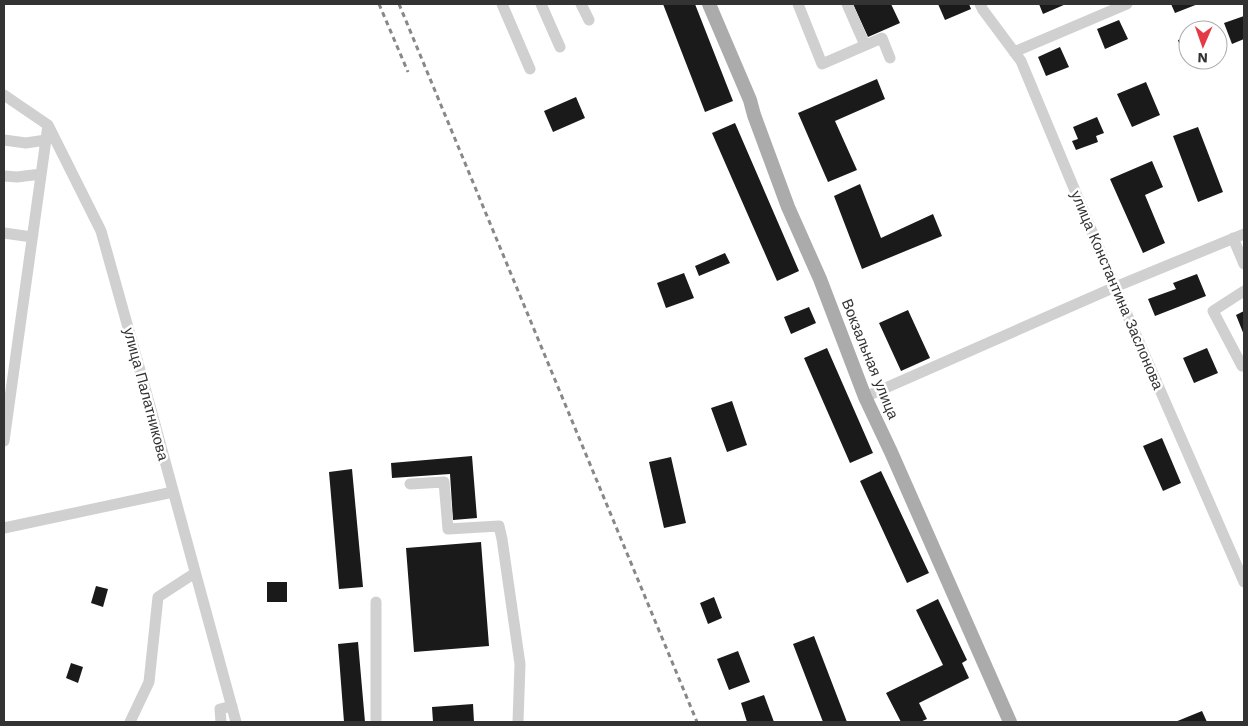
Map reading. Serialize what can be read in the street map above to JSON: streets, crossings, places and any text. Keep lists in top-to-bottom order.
{
  "streets": {
    "main road": ["Вокзальная улица"],
    "street": ["улица Константина Заслонова", "улица Палатникова"]
  },
  "north": "bottom"
}
